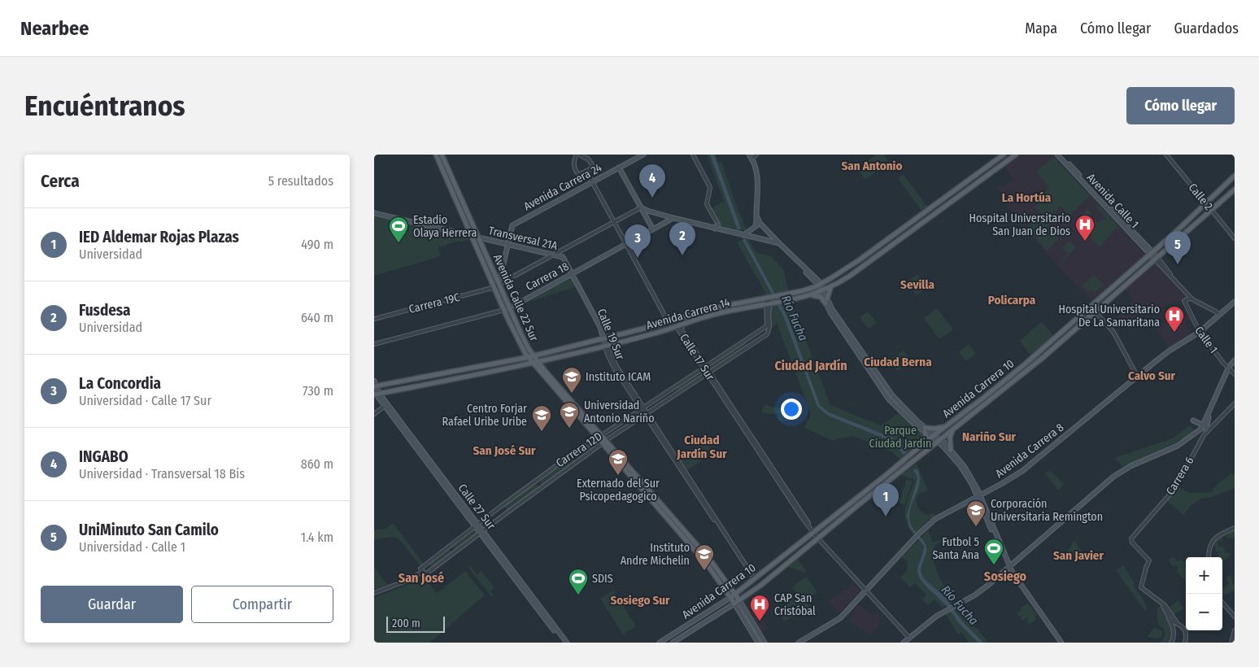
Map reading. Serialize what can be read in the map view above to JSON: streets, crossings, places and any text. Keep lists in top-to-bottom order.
{
  "streets": {
    "main road": [
      "Avenida Carrera 24",
      "Avenida Calle 1",
      "Transversal 21A",
      "Carrera 18",
      "Avenida Calle 22 Sur",
      "Avenida Carrera 14",
      "Calle 19 Sur",
      "Avenida Carrera 10",
      "Avenida Carrera 8",
      "Calle 27 Sur"
    ],
    "street": [
      "Calle 2",
      "Carrera 19C",
      "Calle 1",
      "Calle 17 Sur",
      "Carrera 12D",
      "Carrera 6"
    ]
  },
  "crossings": [
    ["Avenida Carrera 24", "Transversal 21A"],
    ["Avenida Carrera 24", "Calle 17 Sur"],
    ["Calle 2", "Avenida Carrera 10"],
    ["Avenida Calle 1", "Avenida Carrera 10"],
    ["Transversal 21A", "Avenida Calle 22 Sur"],
    ["Transversal 21A", "Carrera 19C"],
    ["Transversal 21A", "Calle 19 Sur"],
    ["Carrera 18", "Avenida Calle 22 Sur"],
    ["Carrera 18", "Calle 19 Sur"],
    ["Carrera 18", "Calle 17 Sur"],
    ["Avenida Calle 22 Sur", "Carrera 19C"],
    ["Avenida Calle 22 Sur", "Avenida Carrera 14"],
    ["Avenida Calle 22 Sur", "Avenida Carrera 10"],
    ["Avenida Calle 22 Sur", "Carrera 12D"],
    ["Carrera 19C", "Calle 19 Sur"],
    ["Carrera 19C", "Calle 17 Sur"],
    ["Avenida Carrera 14", "Calle 19 Sur"],
    ["Avenida Carrera 14", "Calle 17 Sur"],
    ["Avenida Carrera 14", "Carrera 12D"],
    ["Avenida Carrera 14", "Calle 27 Sur"],
    ["Calle 19 Sur", "Avenida Carrera 10"],
    ["Calle 19 Sur", "Carrera 12D"],
    ["Calle 1", "Avenida Carrera 8"],
    ["Calle 17 Sur", "Avenida Carrera 10"],
    ["Calle 17 Sur", "Carrera 12D"],
    ["Calle 17 Sur", "Avenida Carrera 8"],
    ["Carrera 12D", "Calle 27 Sur"]
  ],
  "districts": [
    "San Antonio",
    "La Hortúa",
    "Sevilla",
    "Policarpa",
    "Ciudad Berna",
    "Ciudad Jardín",
    "Calvo Sur",
    "Nariño Sur",
    "Ciudad Jardín Sur",
    "San José Sur",
    "San Javier",
    "Sosiego",
    "San José",
    "Sosiego Sur"
  ],
  "water": ["Río Fucha"],
  "parks": ["Parque Ciudad Jardín"],
  "places": {
    "hospital": ["Hospital Universitario San Juan de Dios", "Hospital Universitario De La Samaritana", "CAP San Cristóbal"],
    "sports": ["Estadio Olaya Herrera", "Futbol 5 Santa Ana", "SDIS"],
    "school or university": [
      "Instituto ICAM",
      "Universidad Antonio Nariño",
      "Centro Forjar Rafael Uribe Uribe",
      "Externado del Sur Psicopedagogico",
      "Corporación Universitaria Remington",
      "Instituto Andre Michelin"
    ]
  },
  "scale_bar": "200 m",
  "page": {
    "header": "Nearbee",
    "nav": ["Mapa", "Cómo llegar", "Guardados"],
    "buttons": [
      "Cómo llegar",
      ["Guardar", "Compartir"]
    ],
    "title": "Encuéntranos",
    "heading": ["Cerca", "5 resultados"],
    "pins": [
      "4",
      "2",
      "3",
      "5",
      "1"
    ],
    "list": [
      {
        "mark": "1",
        "name": "IED Aldemar Rojas Plazas",
        "note": "Universidad",
        "value": "490 m"
      },
      {
        "mark": "2",
        "name": "Fusdesa",
        "note": "Universidad",
        "value": "640 m"
      },
      {
        "mark": "3",
        "name": "La Concordia",
        "note": "Universidad · Calle 17 Sur",
        "value": "730 m"
      },
      {
        "mark": "4",
        "name": "INGABO",
        "note": "Universidad · Transversal 18 Bis",
        "value": "860 m"
      },
      {
        "mark": "5",
        "name": "UniMinuto San Camilo",
        "note": "Universidad · Calle 1",
        "value": "1.4 km"
      }
    ],
    "map_buttons": ["+", "−"],
    "scale": "200 m"
  }
}
